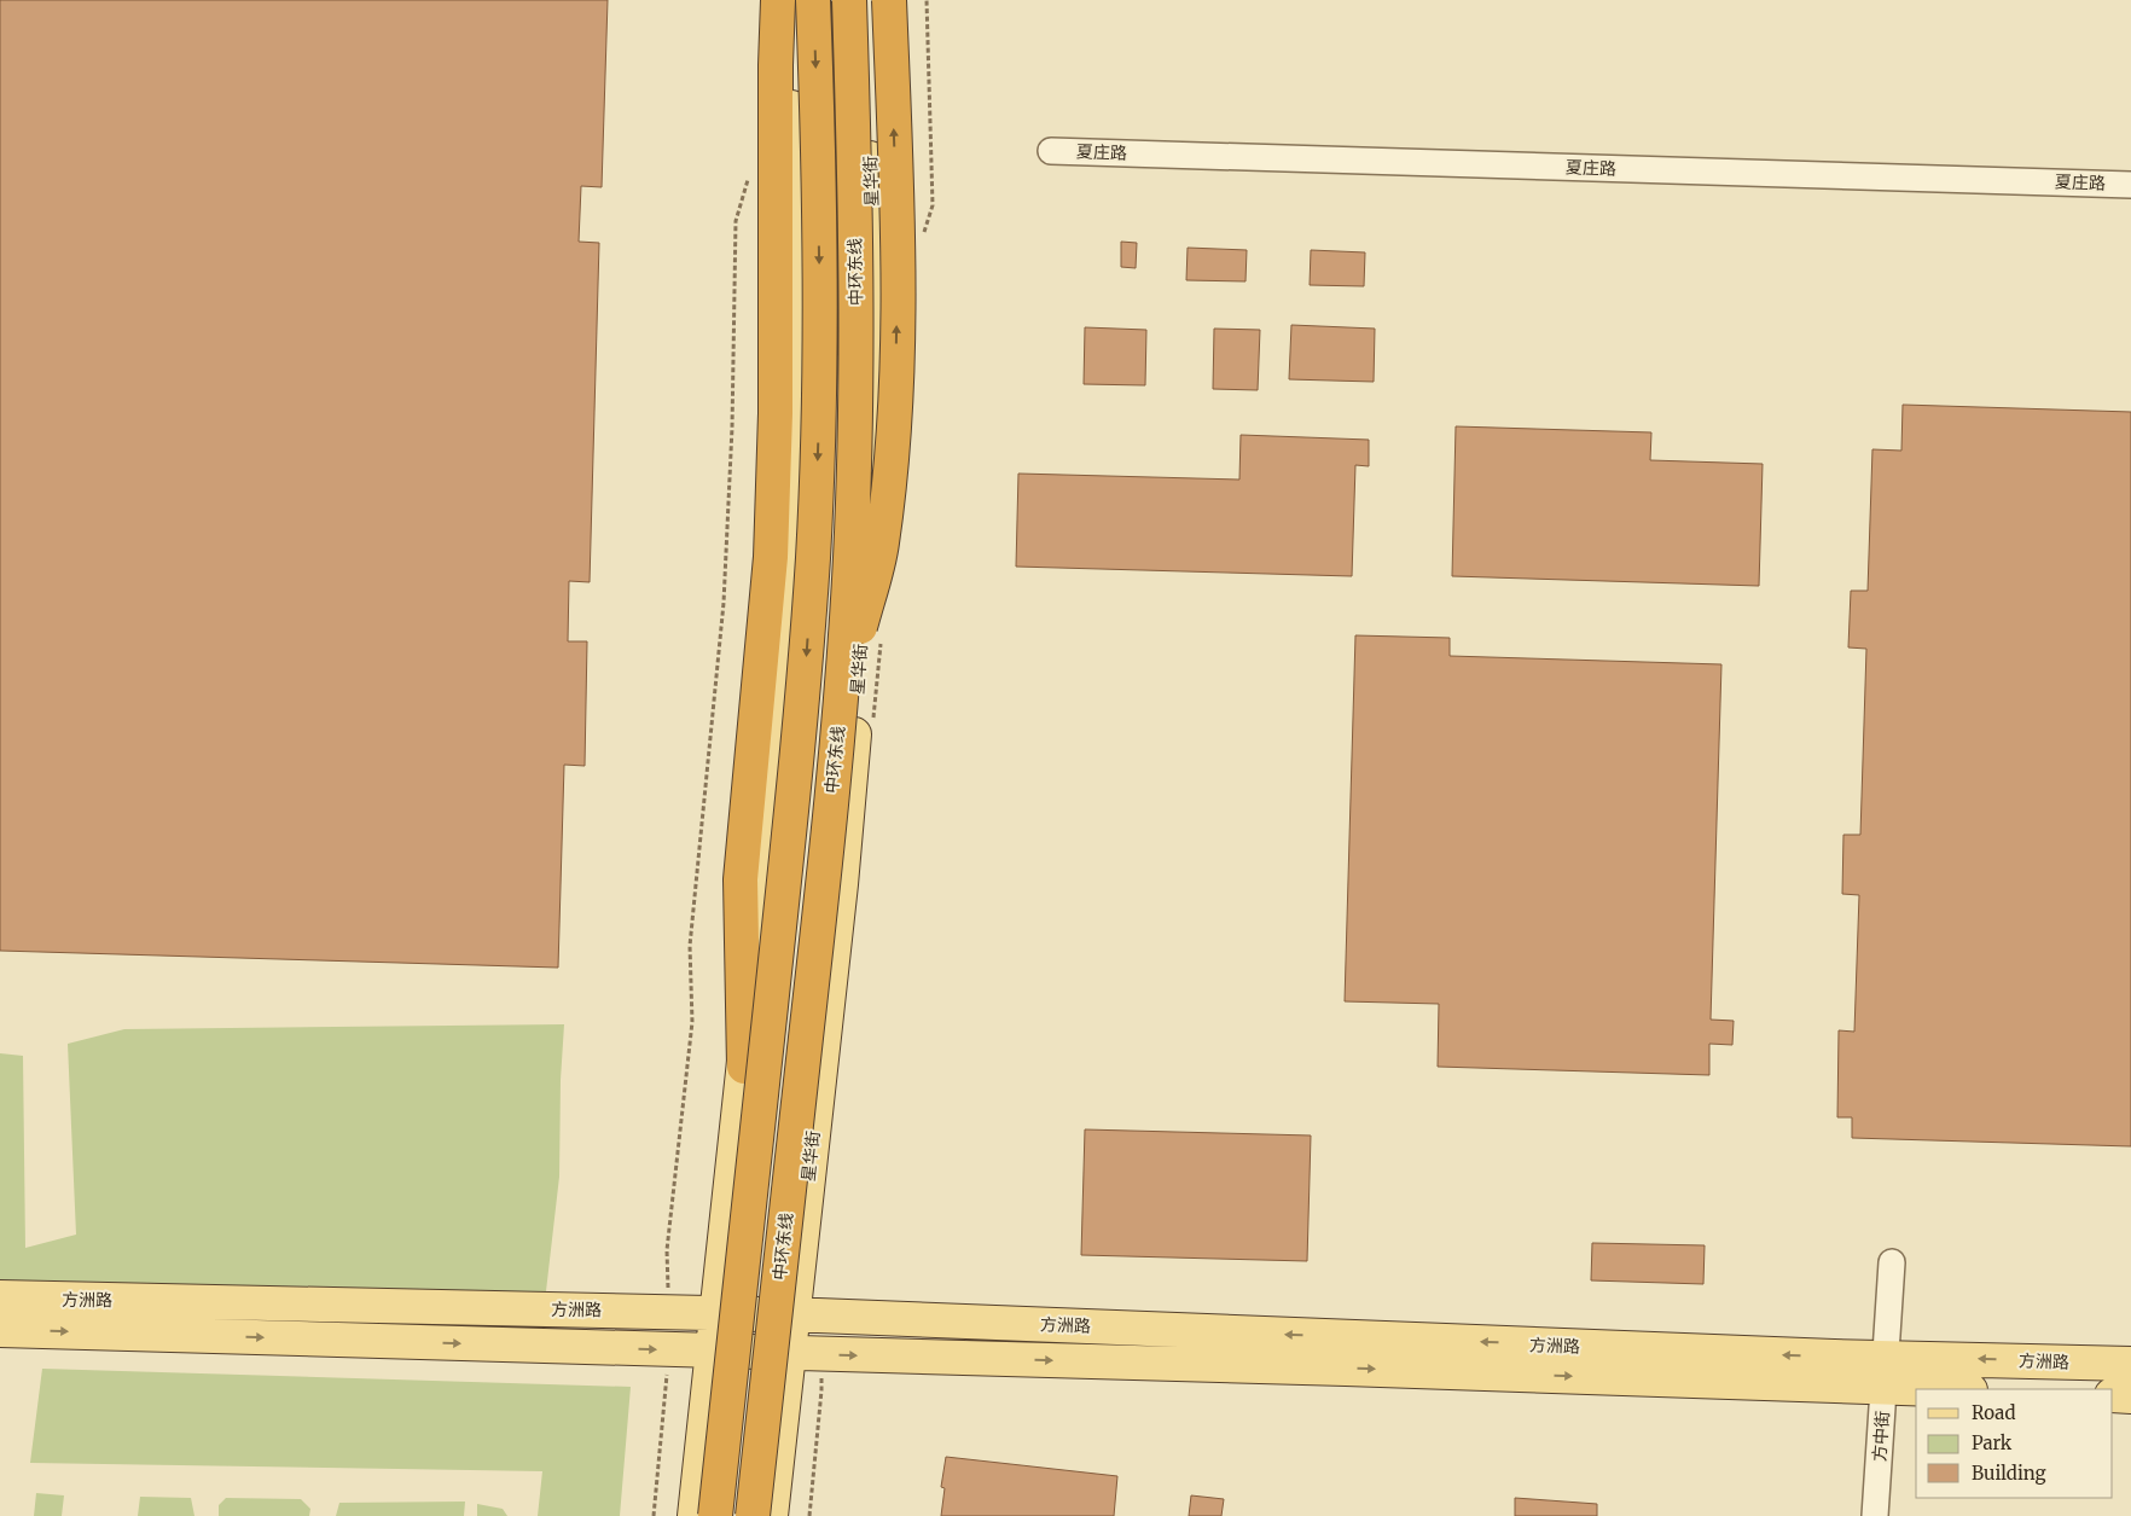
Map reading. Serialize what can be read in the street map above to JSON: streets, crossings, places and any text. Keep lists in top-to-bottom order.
{
  "streets": {
    "highway": ["中环东线"],
    "main road": ["星华街", "方洲路"],
    "street": ["夏庄路", "方中街"]
  },
  "crossings": [
    ["星华街", "方洲路"],
    ["方洲路", "方中街"]
  ],
  "legend": ["Road", "Park", "Building"]
}
